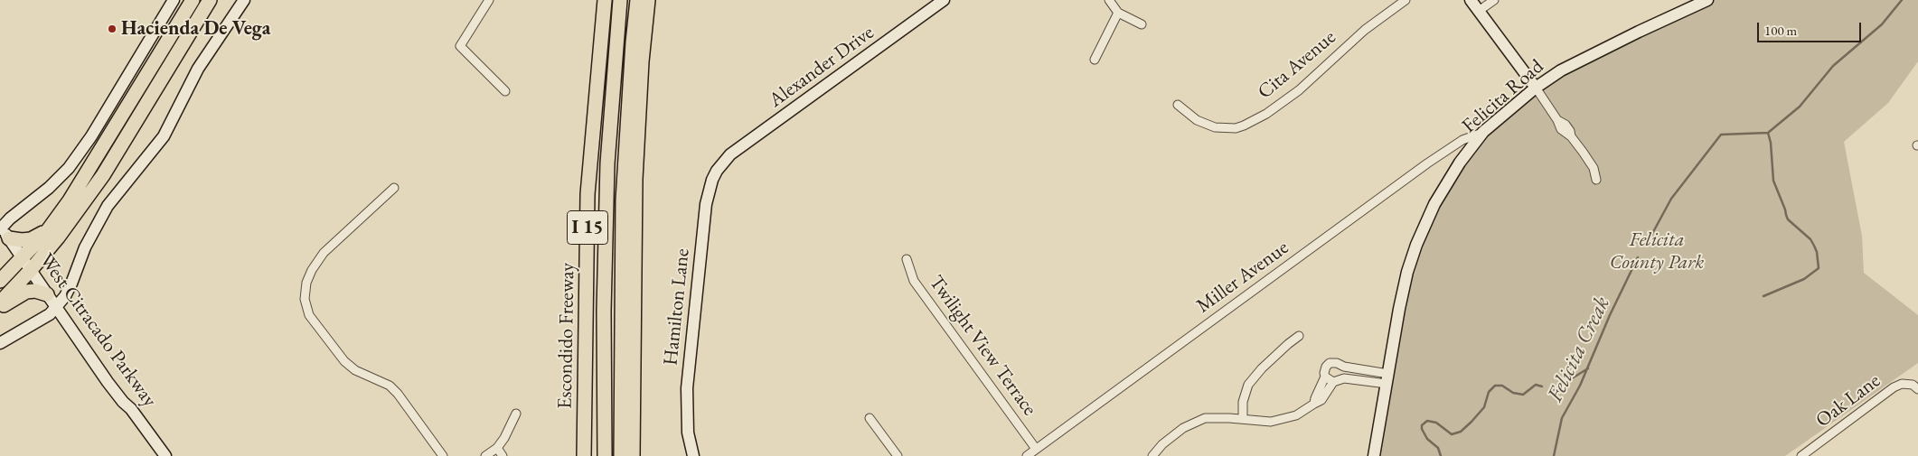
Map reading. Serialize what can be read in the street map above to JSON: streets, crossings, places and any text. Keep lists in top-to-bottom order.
{
  "streets": {
    "highway": ["I 15", "Escondido Freeway"],
    "street": [
      "Cita Avenue",
      "Alexander Drive",
      "Felicita Road",
      "Miller Avenue",
      "Hamilton Lane",
      "West Citracado Parkway",
      "Twilight View Terrace",
      "Oak Lane"
    ]
  },
  "crossings": [
    ["Alexander Drive", "Hamilton Lane"],
    ["Felicita Road", "Miller Avenue"],
    ["Miller Avenue", "Twilight View Terrace"]
  ],
  "water": ["Felicita Creak"],
  "parks": ["Felicita County Park"],
  "places": ["Hacienda De Vega"],
  "scale_bar": "100 m"
}
